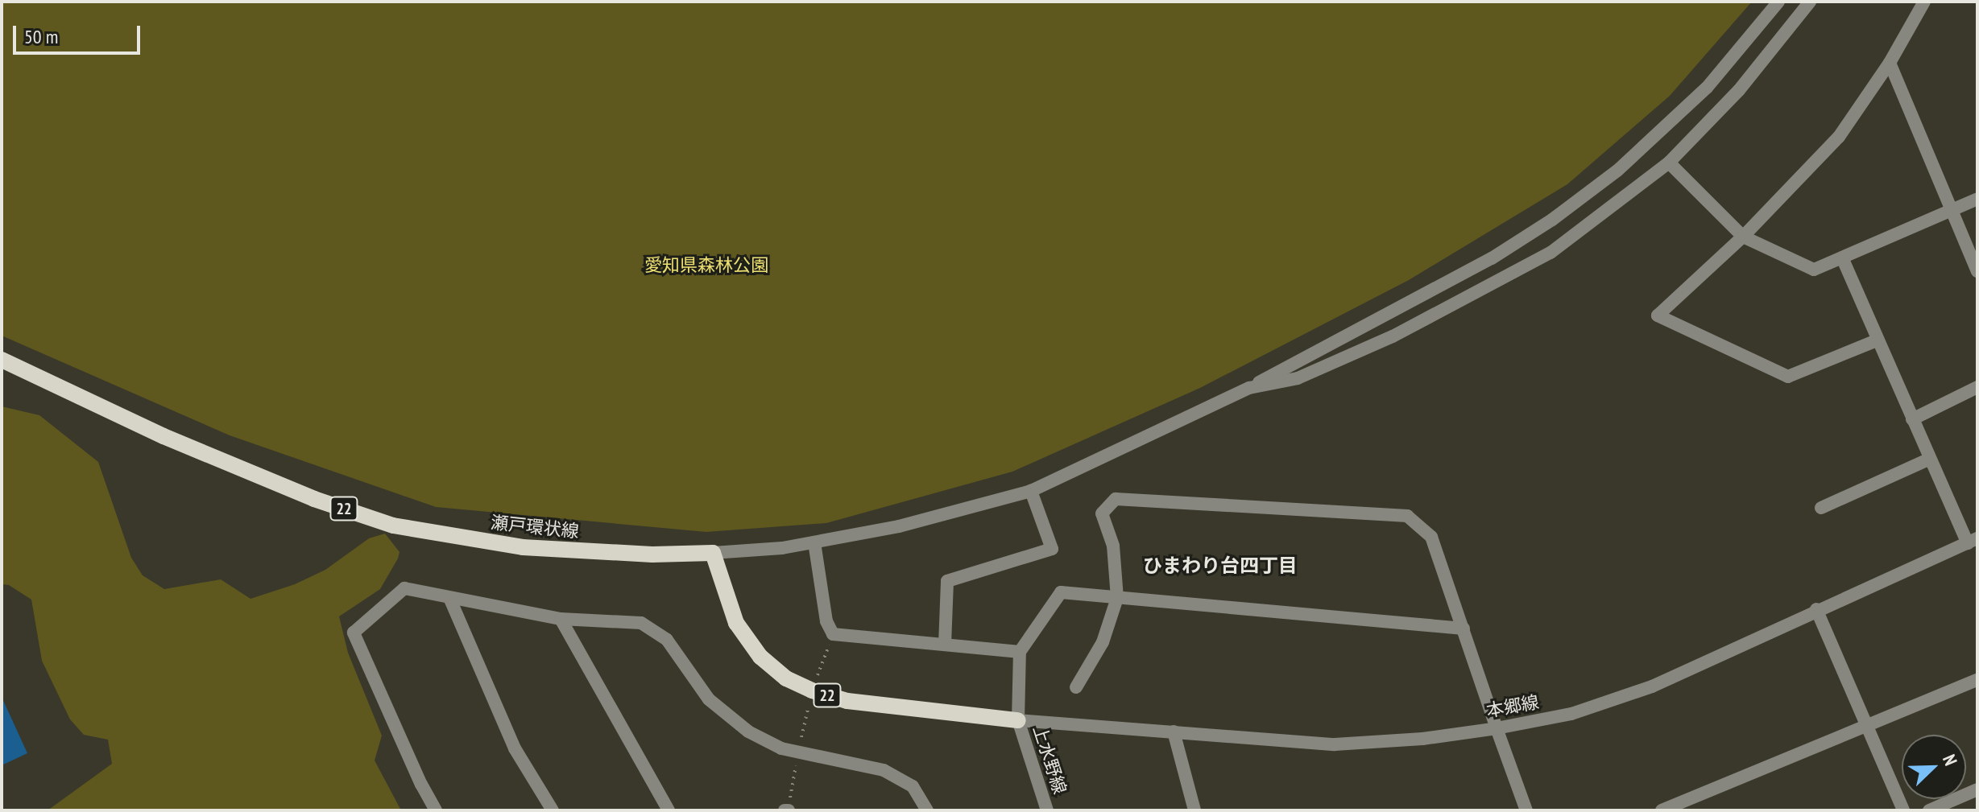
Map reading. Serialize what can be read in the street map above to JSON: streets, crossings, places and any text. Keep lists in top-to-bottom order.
{
  "streets": {
    "main road": ["22", "瀬戸環状線"],
    "street": ["本郷線", "上水野線"]
  },
  "crossings": [
    ["22", "瀬戸環状線"],
    ["22", "本郷線"],
    ["22", "上水野線"],
    ["本郷線", "上水野線"]
  ],
  "districts": ["ひまわり台四丁目"],
  "parks": ["愛知県森林公園"],
  "scale_bar": "50 m",
  "north": "top right"
}
